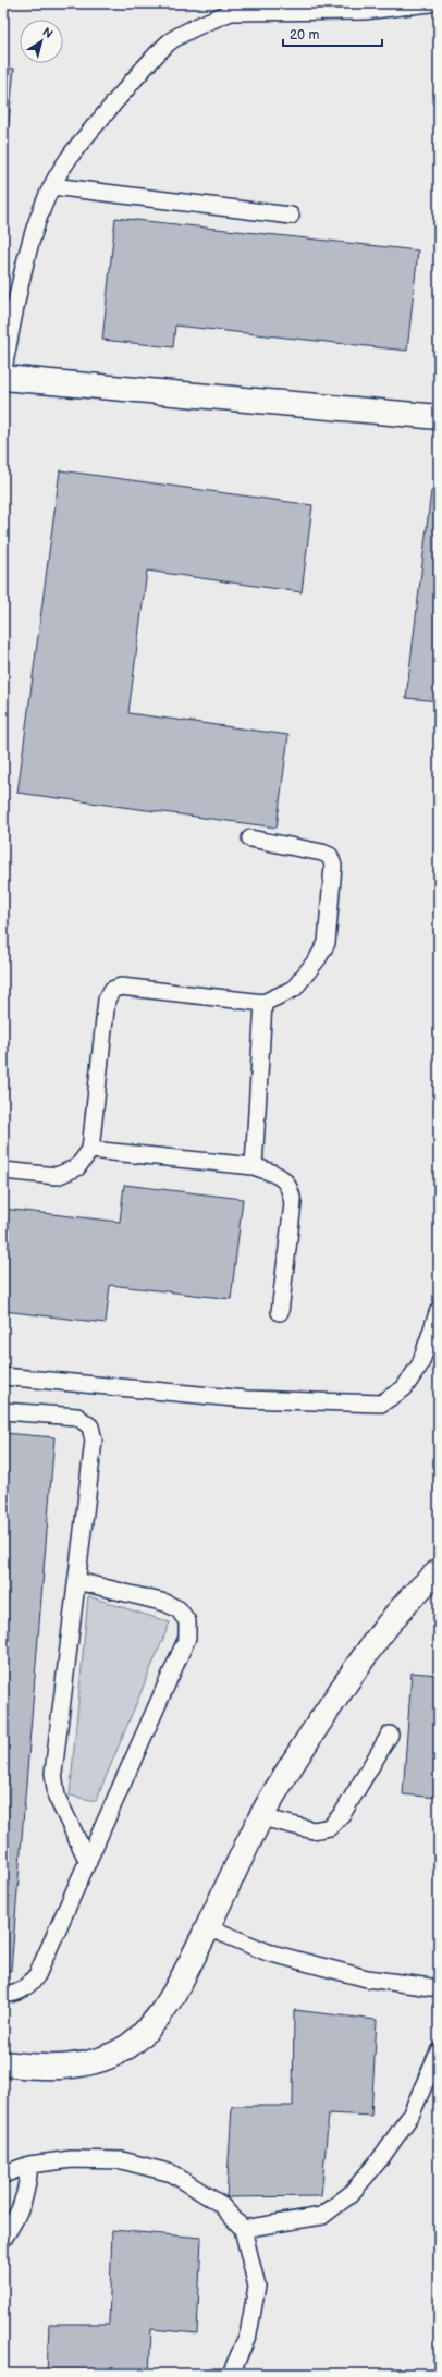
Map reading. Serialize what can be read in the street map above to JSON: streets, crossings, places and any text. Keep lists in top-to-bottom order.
{
  "scale_bar": "20 m",
  "north": "top right"
}
